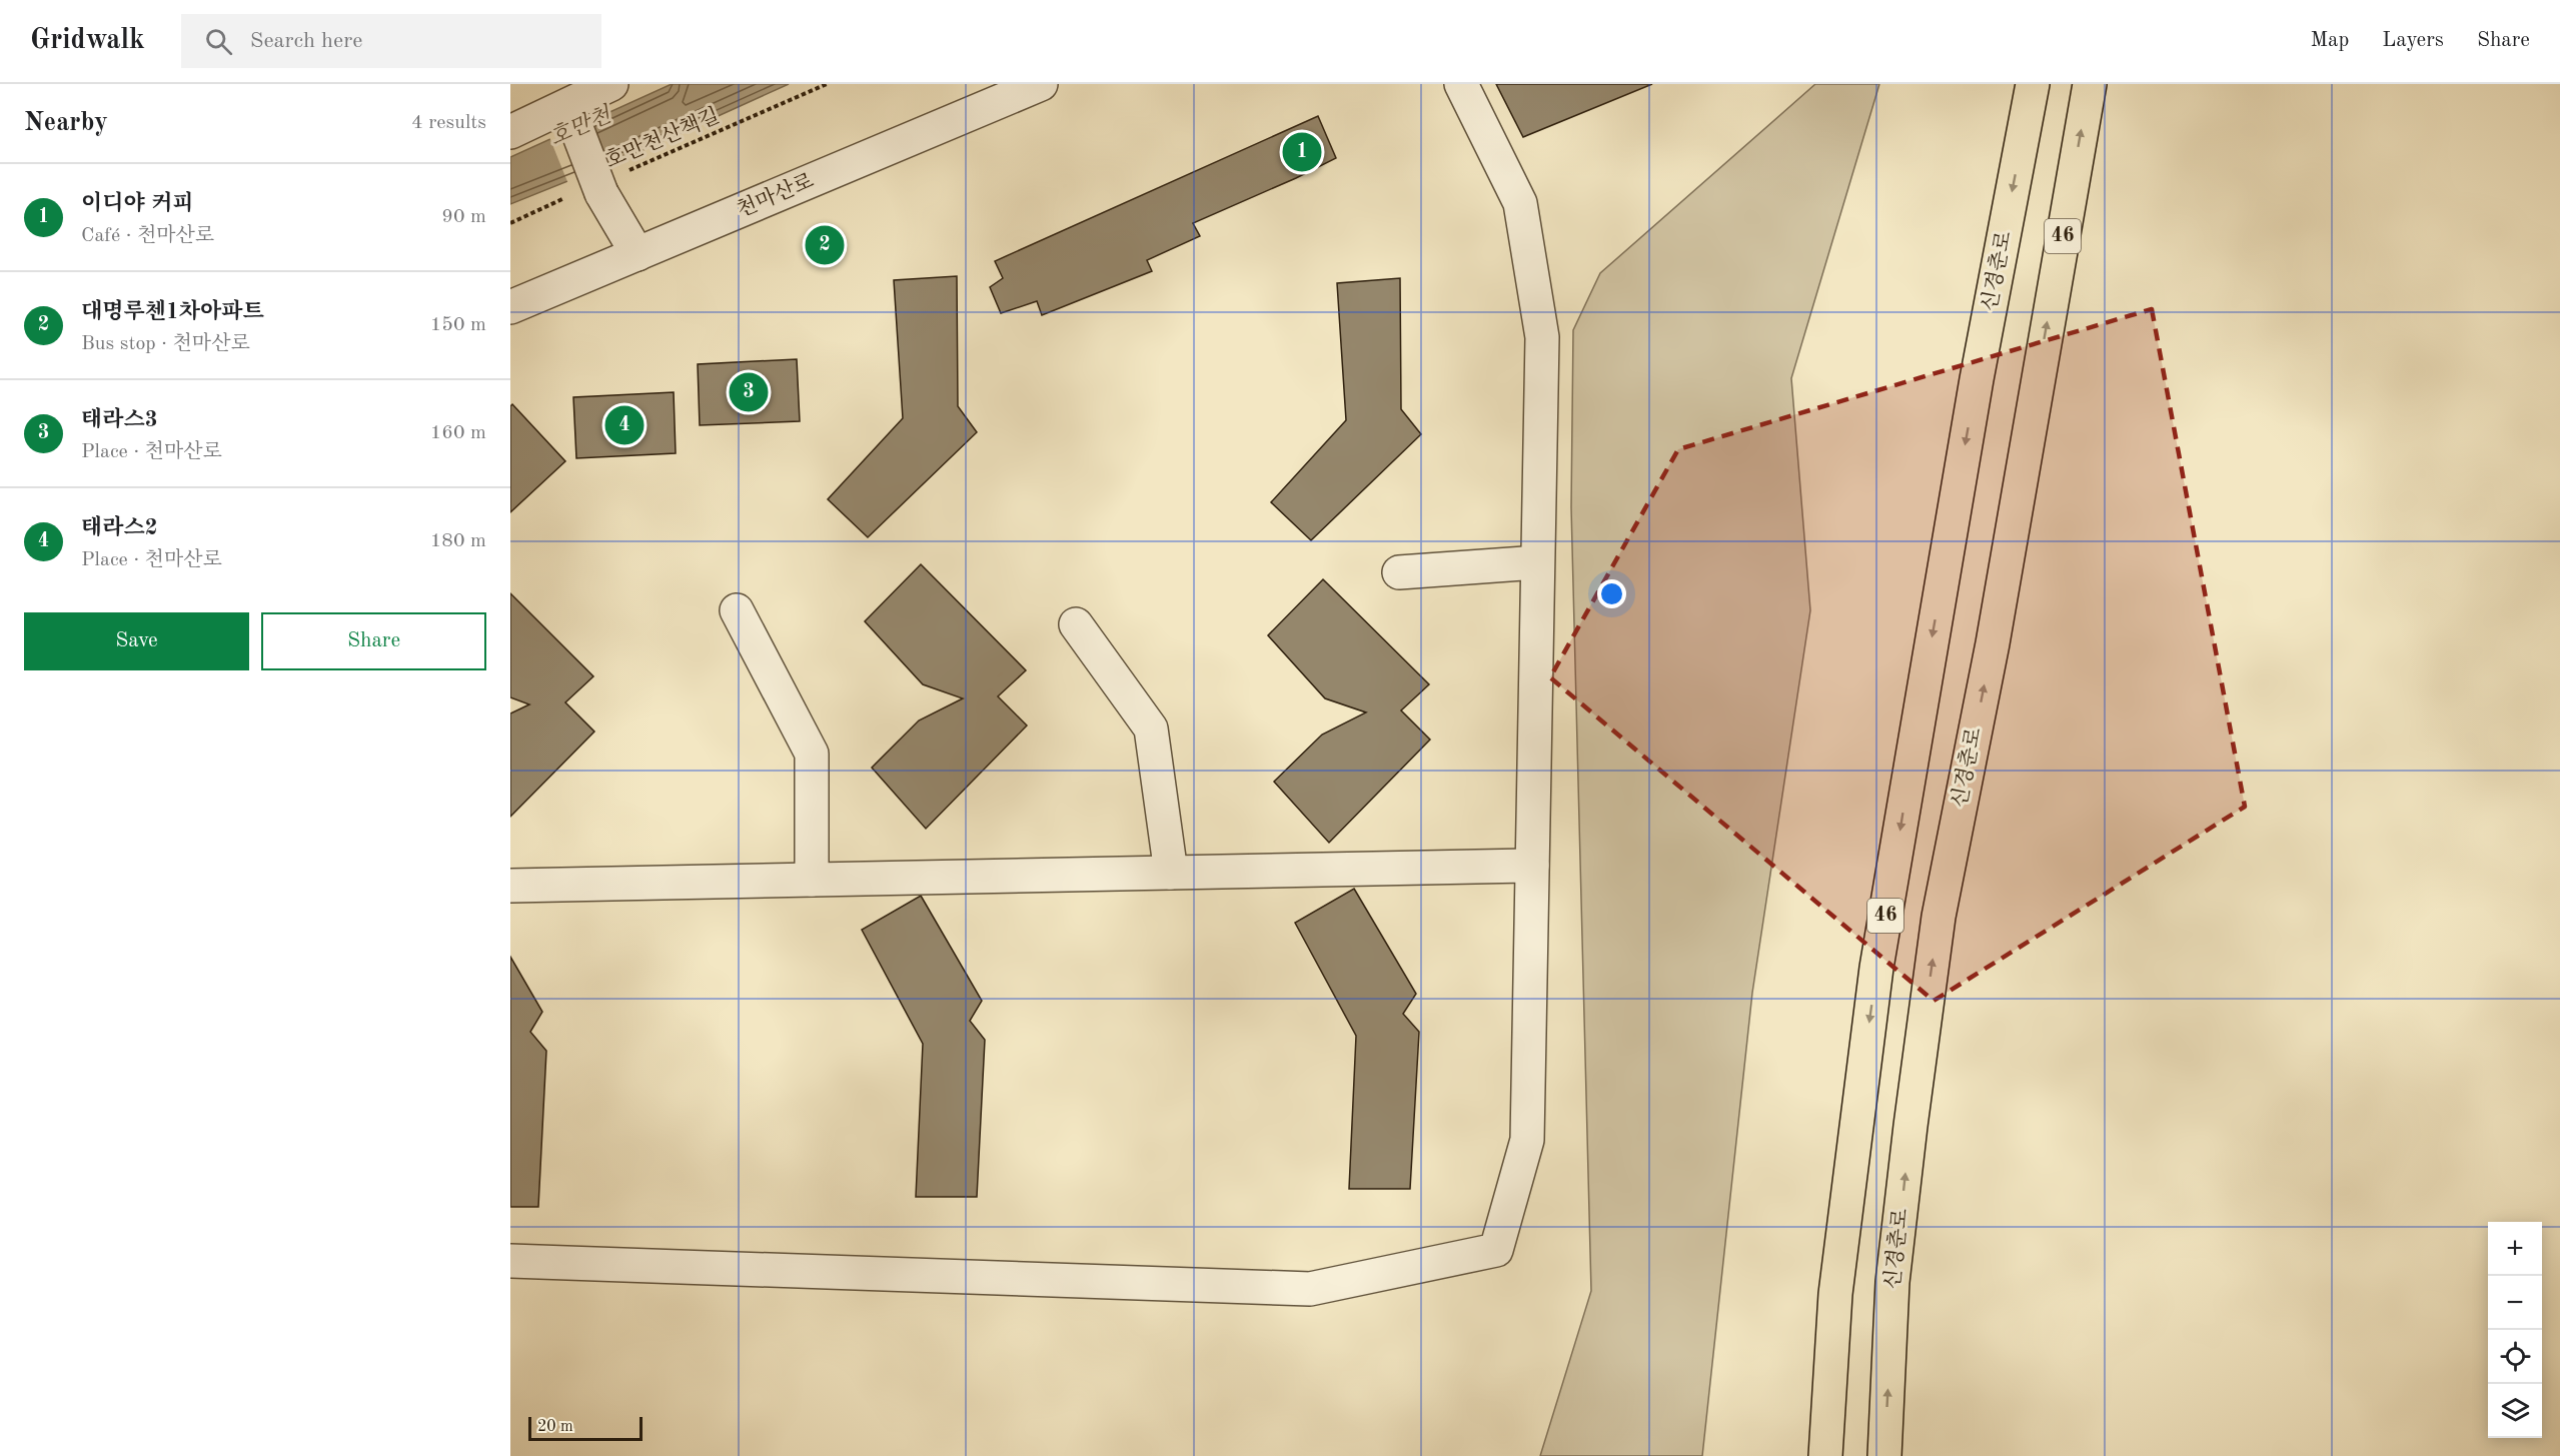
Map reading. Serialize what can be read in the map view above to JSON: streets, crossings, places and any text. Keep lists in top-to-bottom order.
{
  "streets": {
    "highway": ["46", "신경춘로"],
    "street": ["천마산로"],
    "path": ["호만천산책길"]
  },
  "water": ["호만천"],
  "scale_bar": "20 m",
  "page": {
    "header": "Gridwalk",
    "search": "Search here",
    "nav": ["Map", "Layers", "Share"],
    "heading": ["Nearby", "4 results"],
    "pins": [
      "1",
      "2",
      "3",
      "4"
    ],
    "list": [
      {
        "mark": "1",
        "name": "이디야 커피",
        "note": "Café · 천마산로",
        "value": "90 m"
      },
      {
        "mark": "2",
        "name": "대명루첸1차아파트",
        "note": "Bus stop · 천마산로",
        "value": "150 m"
      },
      {
        "mark": "3",
        "name": "태라스3",
        "note": "Place · 천마산로",
        "value": "160 m"
      },
      {
        "mark": "4",
        "name": "태라스2",
        "note": "Place · 천마산로",
        "value": "180 m"
      }
    ],
    "buttons": ["Save", "Share"],
    "map_buttons": ["+", "−"],
    "scale": "20 m"
  }
}
